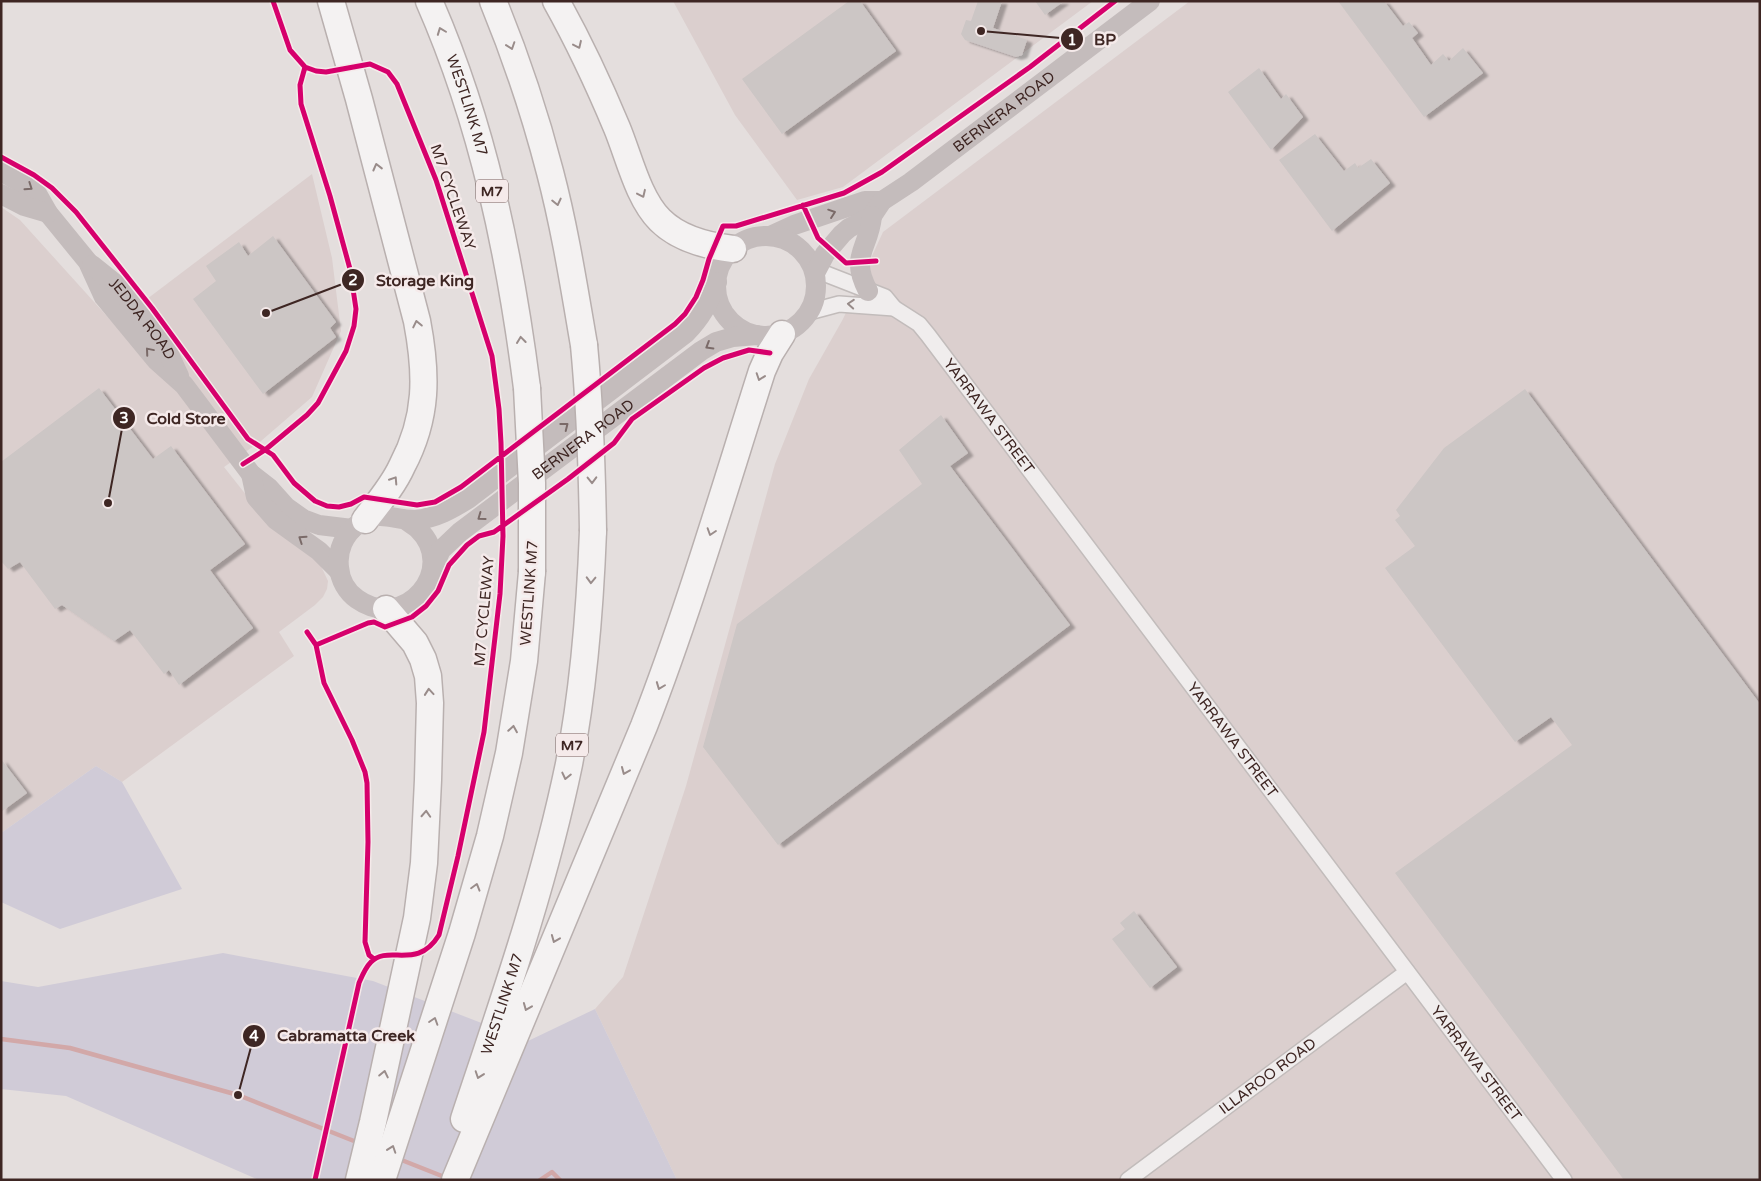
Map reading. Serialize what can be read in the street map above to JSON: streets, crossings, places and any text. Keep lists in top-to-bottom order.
{
  "streets": {
    "highway": ["WESTLINK M7", "M7"],
    "main road": ["BERNERA ROAD", "JEDDA ROAD"],
    "street": ["YARRAWA STREET", "ILLAROO ROAD"],
    "cycle path": ["M7 CYCLEWAY"]
  },
  "crossings": [
    ["BERNERA ROAD", "JEDDA ROAD"],
    ["BERNERA ROAD", "YARRAWA STREET"],
    ["YARRAWA STREET", "ILLAROO ROAD"]
  ],
  "places": [
    "BP",
    "Storage King",
    "Cold Store",
    "Cabramatta Creek"
  ]
}
